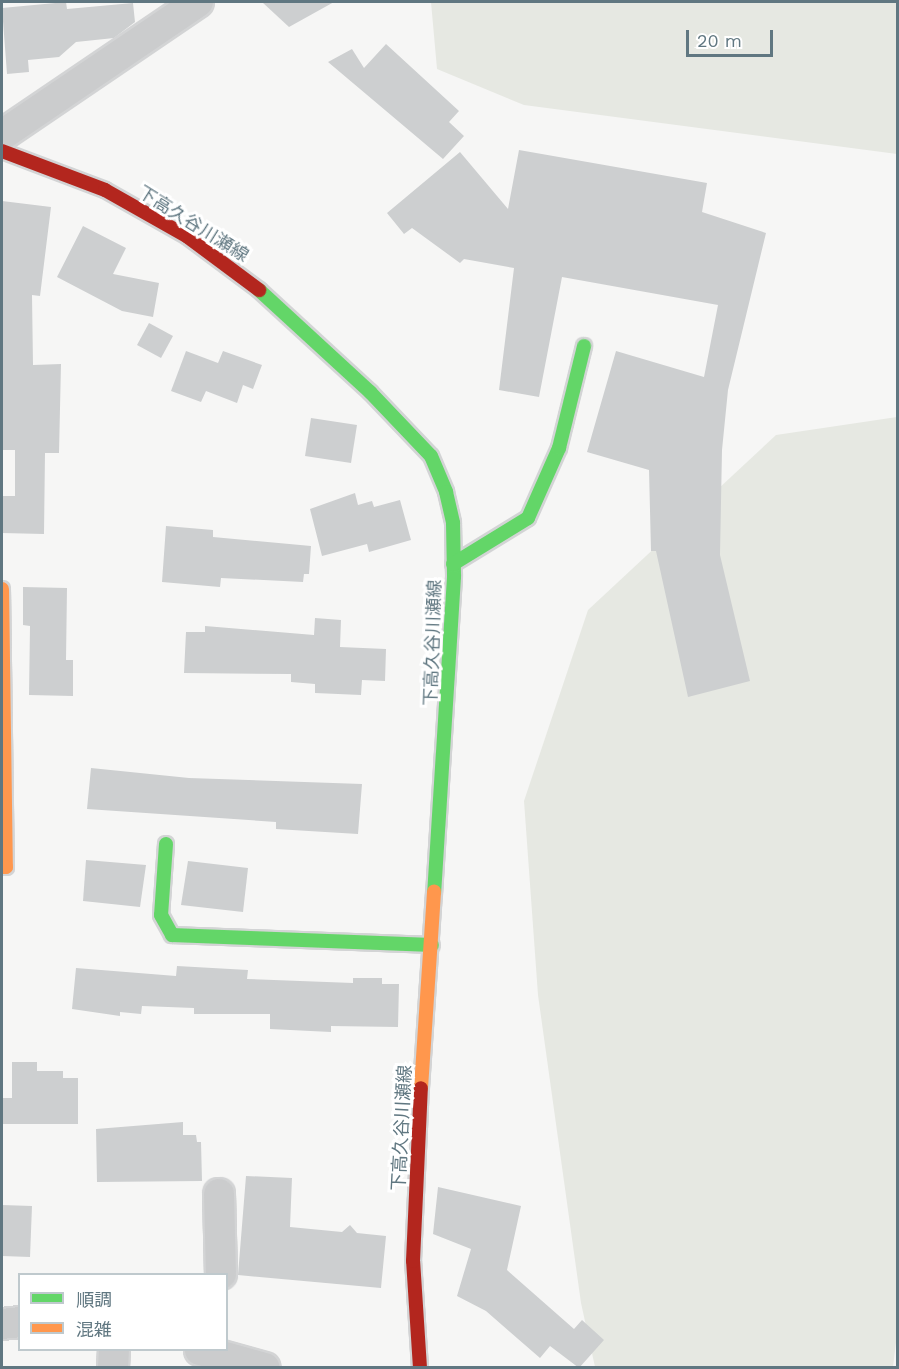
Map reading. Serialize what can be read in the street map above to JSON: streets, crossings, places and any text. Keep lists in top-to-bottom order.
{
  "streets": {
    "main road": ["下高久谷川瀬線"]
  },
  "legend": ["順調", "混雑"],
  "scale_bar": "20 m"
}
